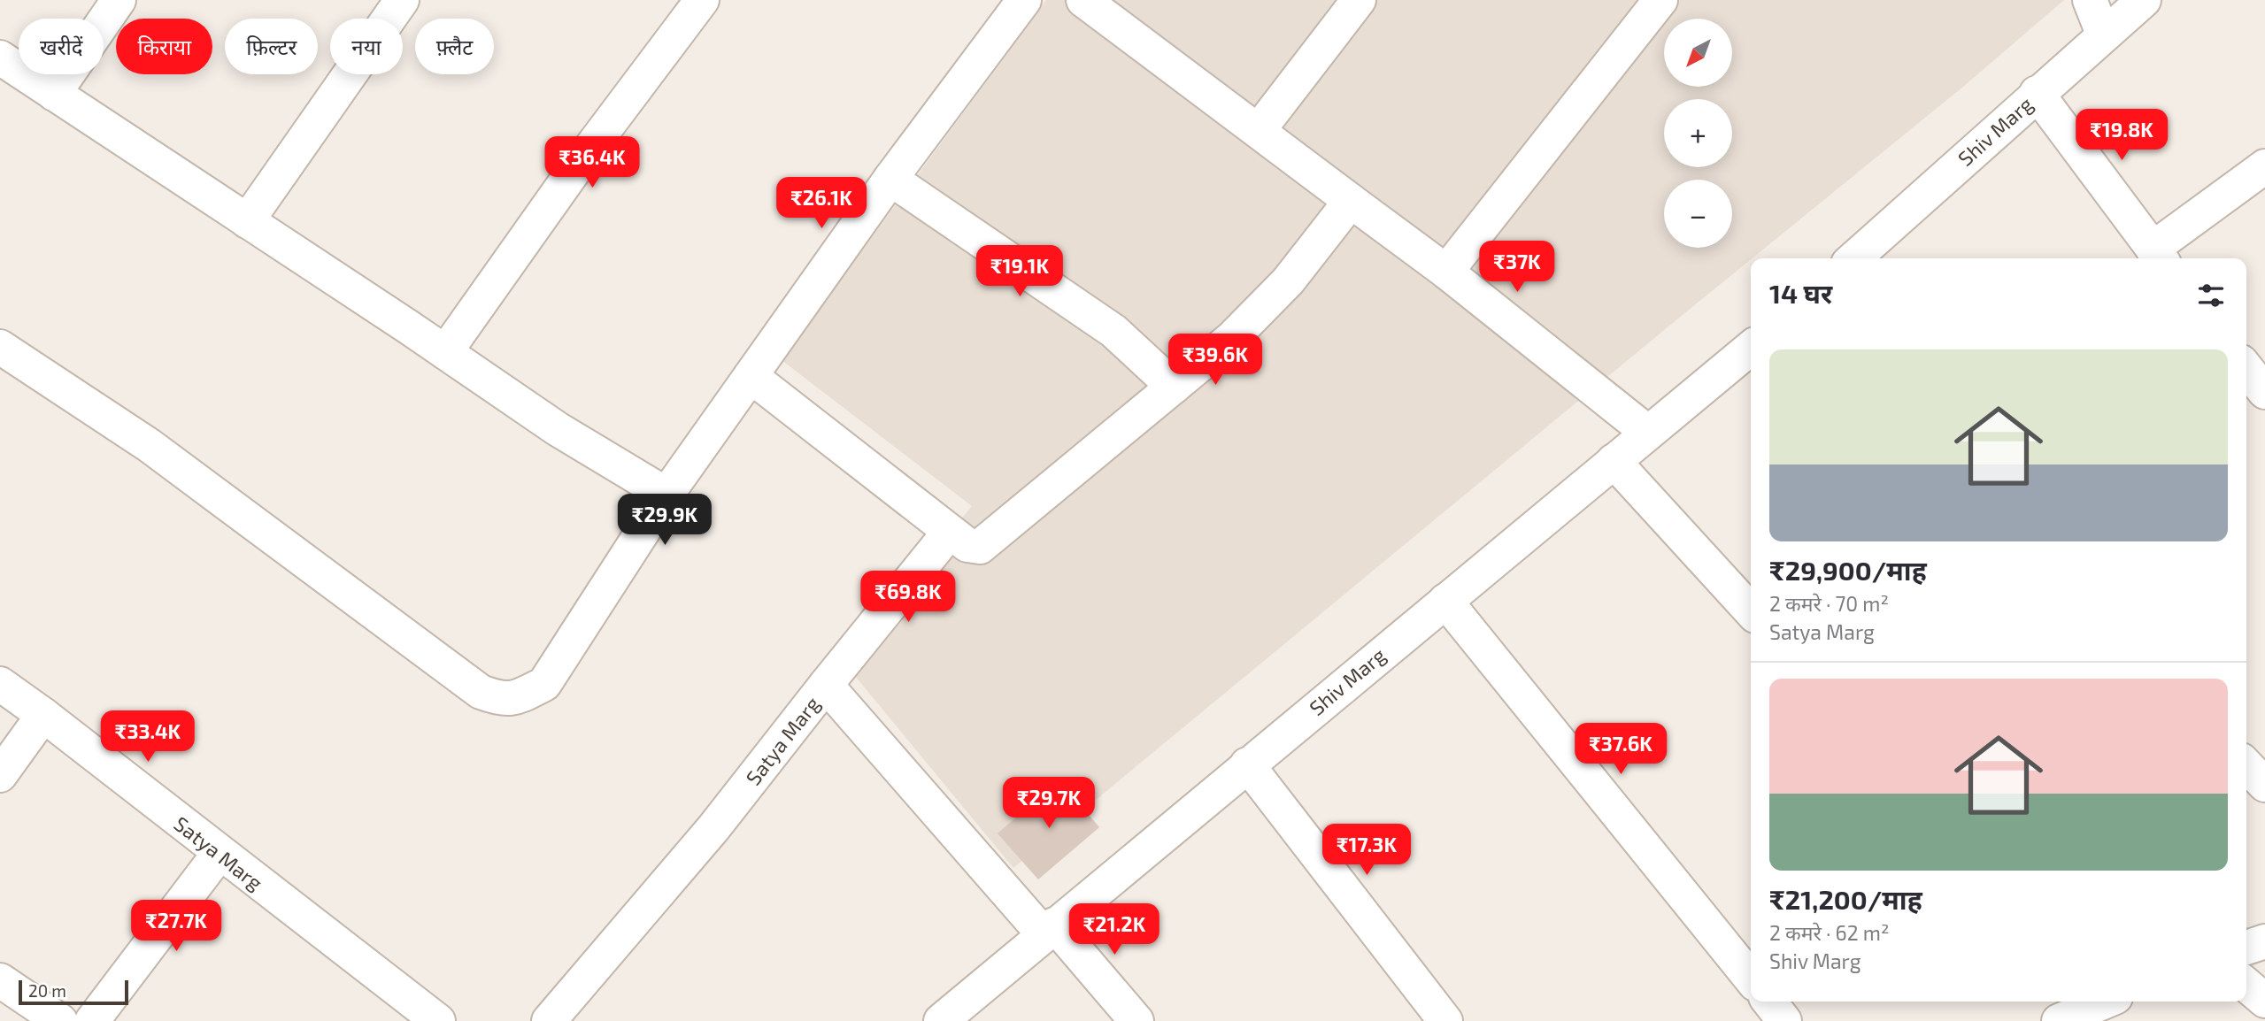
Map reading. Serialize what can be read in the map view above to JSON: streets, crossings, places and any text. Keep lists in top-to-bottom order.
{
  "streets": {
    "street": ["Shiv Marg", "Satya Marg"]
  },
  "crossings": [
    ["Shiv Marg", "Satya Marg"]
  ],
  "scale_bar": "20 m",
  "north": "bottom left",
  "page": {
    "map_buttons": ["+", "−"],
    "chip": [
      "खरीदें",
      "किराया",
      "फ़िल्टर",
      "नया",
      "फ़्लैट"
    ],
    "price": [
      "₹19.8K",
      "₹36.4K",
      "₹26.1K",
      "₹37K",
      "₹19.1K",
      "₹39.6K",
      "₹29.9K",
      "₹69.8K",
      "₹33.4K",
      "₹37.6K",
      "₹29.7K",
      "₹17.3K",
      "₹27.7K",
      "₹21.2K"
    ],
    "heading": "14 घर",
    "list": [
      {
        "name": "₹29,900/माह",
        "note": "2 कमरे · 70 m² · Satya Marg"
      },
      {
        "name": "₹21,200/माह",
        "note": "2 कमरे · 62 m² · Shiv Marg"
      }
    ],
    "scale": "20 m"
  }
}
